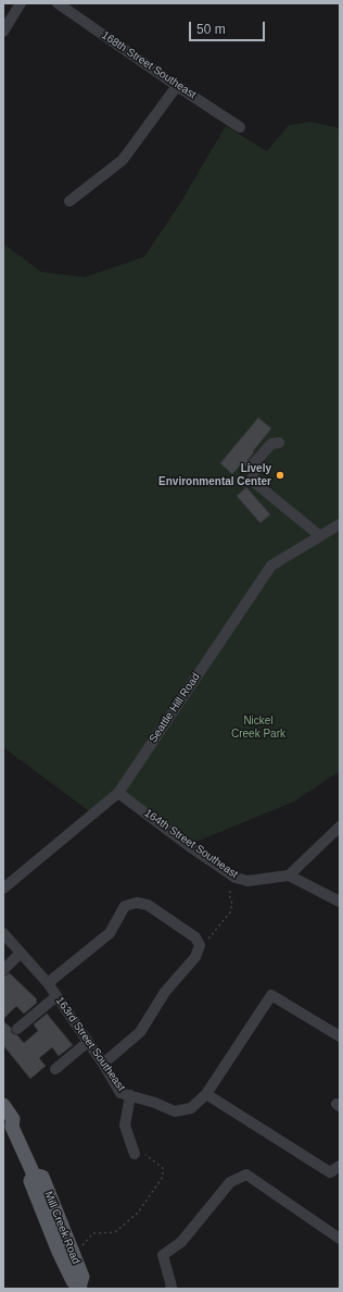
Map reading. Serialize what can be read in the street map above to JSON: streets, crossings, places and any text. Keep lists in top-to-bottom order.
{
  "streets": {
    "main road": ["Mill Creek Road"],
    "street": [
      "168th Street Southeast",
      "Seattle Hill Road",
      "164th Street Southeast",
      "163rd Street Southeast"
    ]
  },
  "crossings": [
    ["Seattle Hill Road", "164th Street Southeast"]
  ],
  "parks": ["Nickel Creek Park"],
  "places": ["Lively Environmental Center"],
  "scale_bar": "50 m"
}
